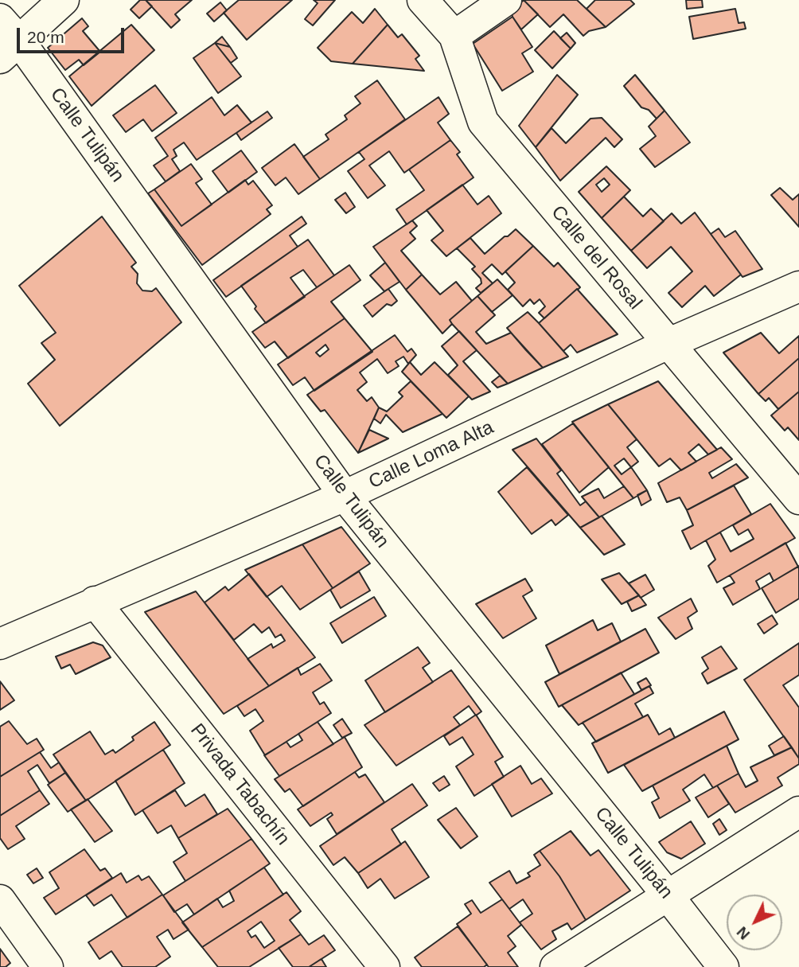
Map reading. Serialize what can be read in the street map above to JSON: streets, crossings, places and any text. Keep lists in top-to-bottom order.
{
  "streets": {
    "street": [
      "Calle Tulipán",
      "Calle del Rosal",
      "Calle Loma Alta",
      "Privada Tabachín"
    ]
  },
  "crossings": [
    ["Calle Tulipán", "Calle Loma Alta"],
    ["Calle del Rosal", "Calle Loma Alta"],
    ["Calle Loma Alta", "Privada Tabachín"]
  ],
  "scale_bar": "20 m",
  "north": "bottom left"
}
